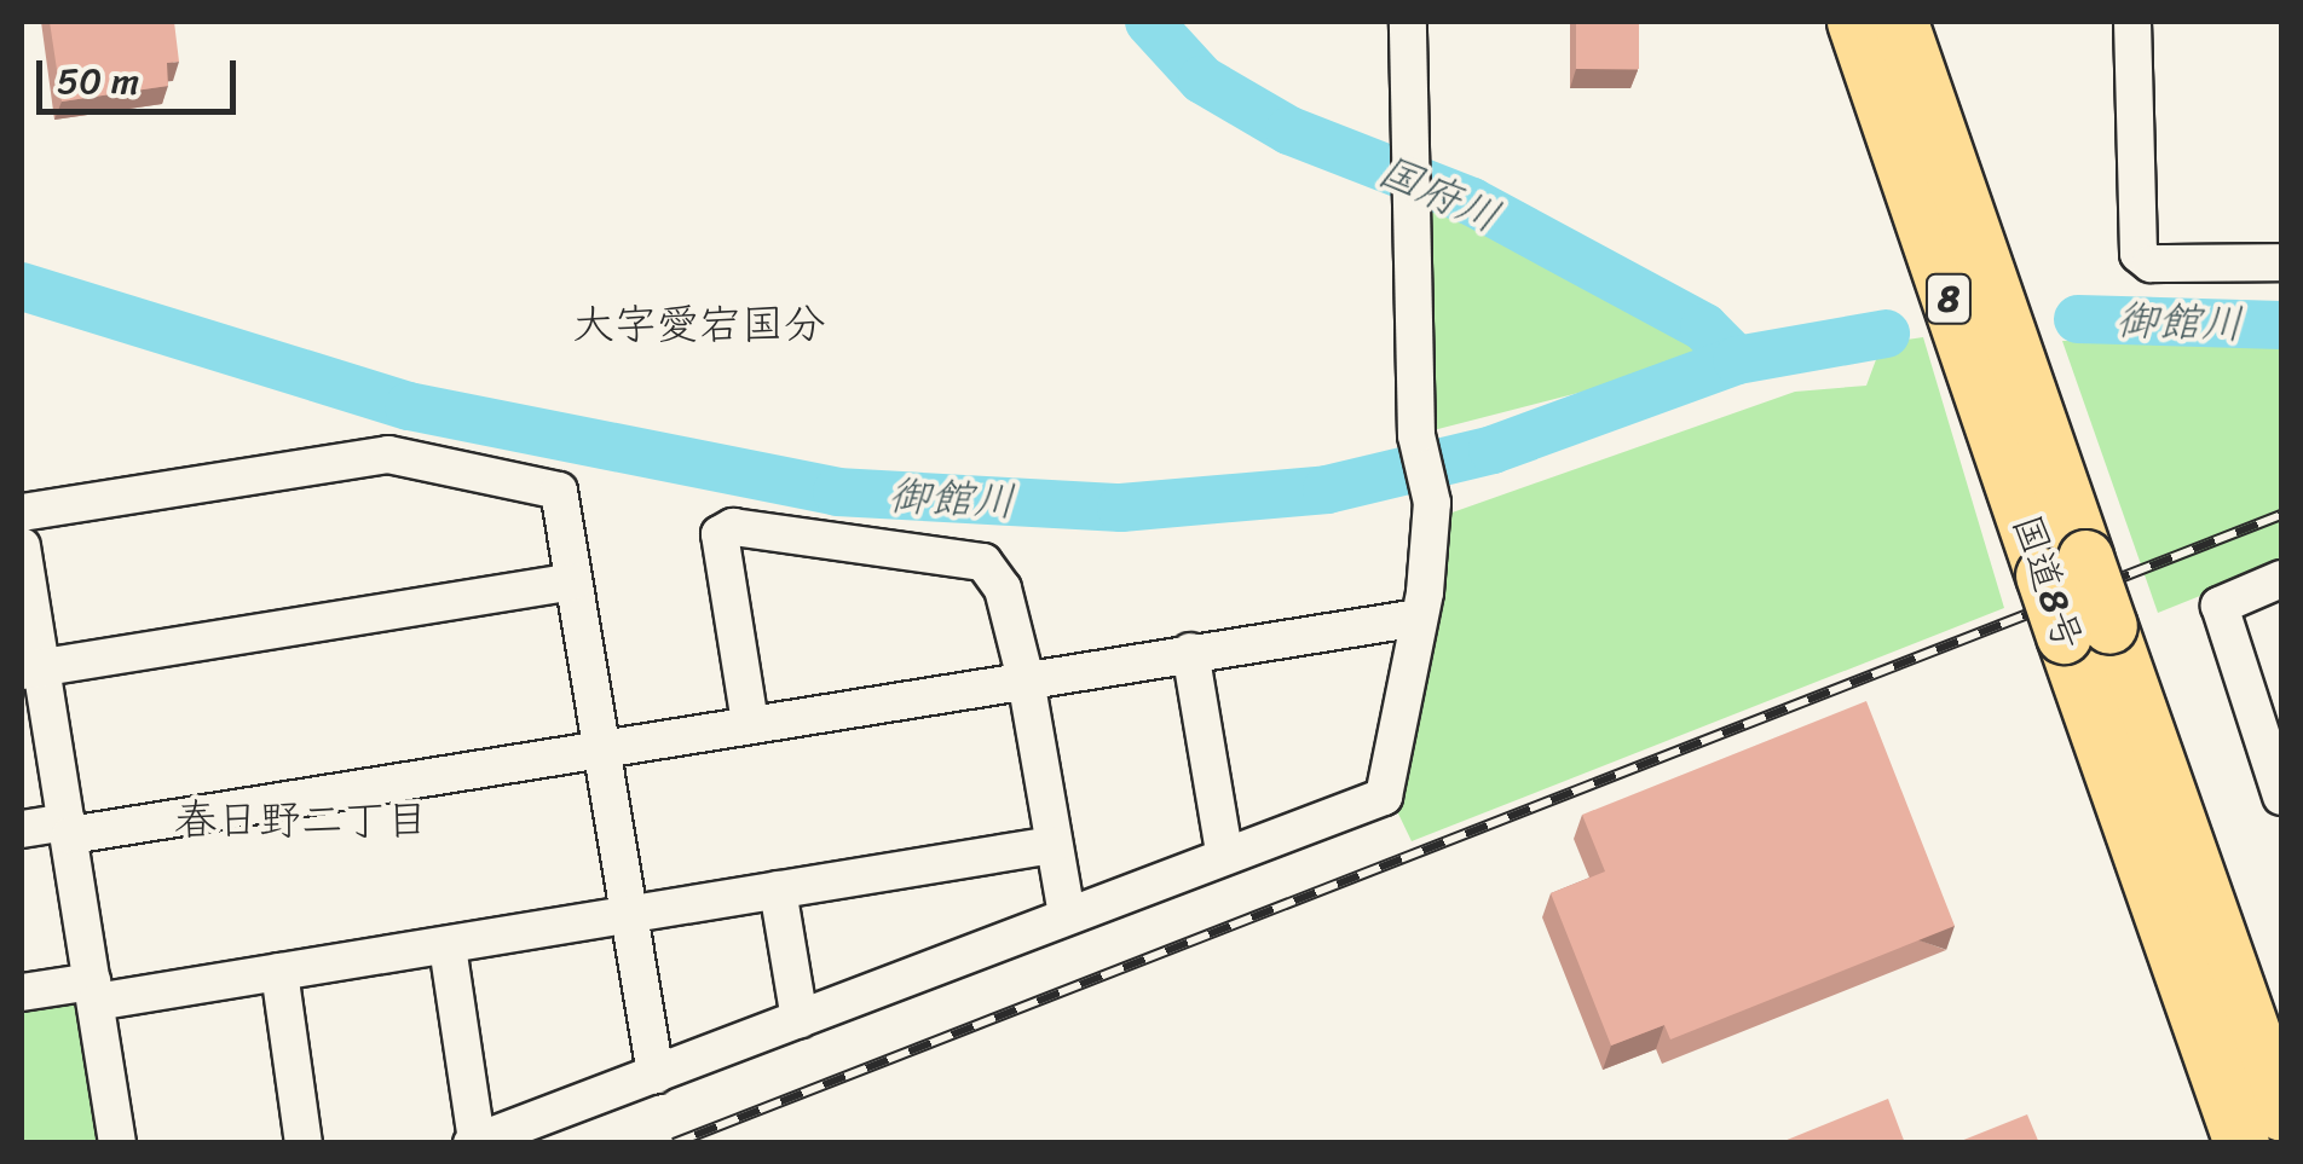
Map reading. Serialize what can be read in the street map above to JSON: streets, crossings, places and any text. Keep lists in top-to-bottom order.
{
  "streets": {
    "highway": ["8", "国道8号"]
  },
  "districts": ["大字愛宕国分", "春日野二丁目"],
  "water": ["国府川", "御館川"],
  "scale_bar": "50 m"
}
